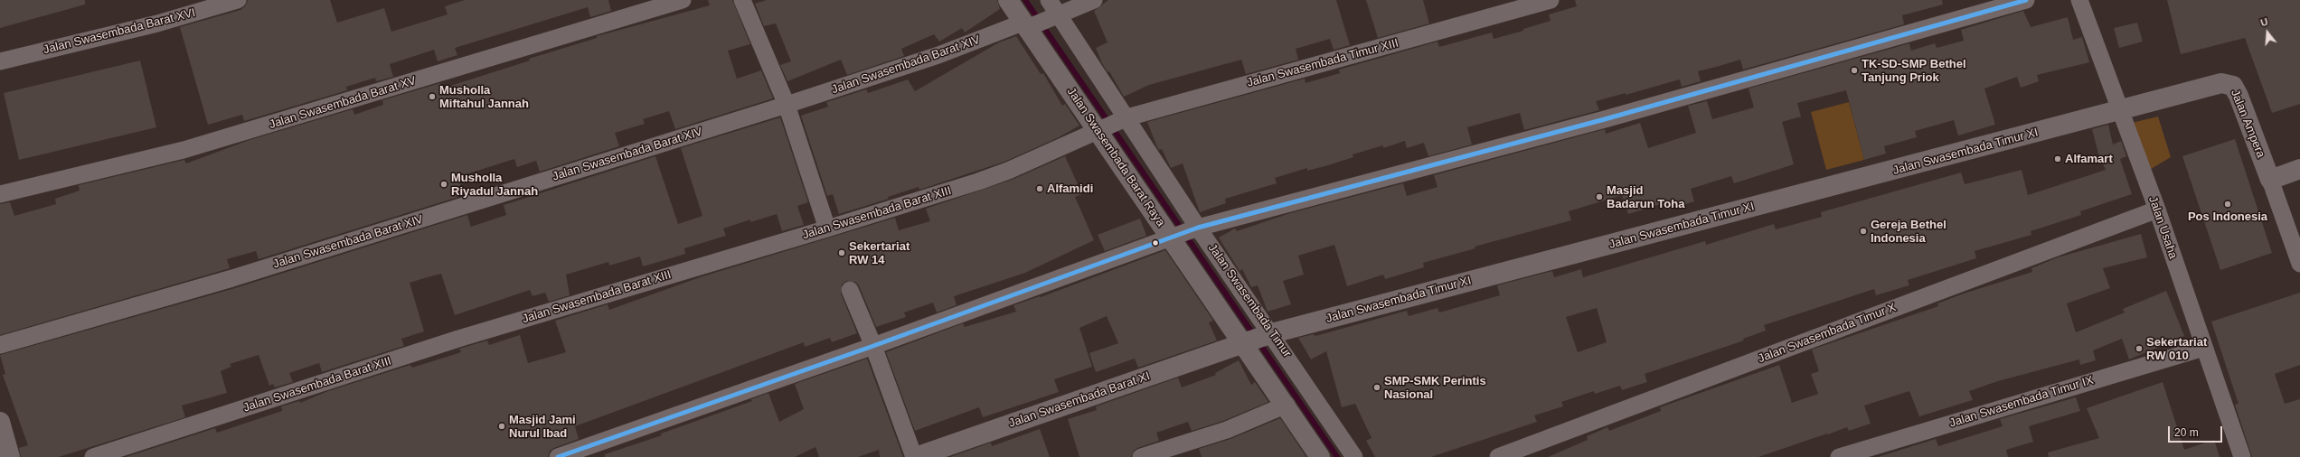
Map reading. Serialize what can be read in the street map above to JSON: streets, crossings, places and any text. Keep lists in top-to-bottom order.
{
  "streets": {
    "street": [
      "Jalan Swasembada Barat XVI",
      "Jalan Swasembada Timur XIII",
      "Jalan Swasembada Barat XIV",
      "Jalan Swasembada Barat XV",
      "Jalan Ampera",
      "Jalan Swasembada Timur XI",
      "Jalan Swasembada Barat Raya",
      "Jalan Swasembada Barat XIII",
      "Jalan Usaha",
      "Jalan Swasembada Timur",
      "Jalan Swasembada Timur X",
      "Jalan Swasembada Barat XI",
      "Jalan Swasembada Timur IX"
    ]
  },
  "crossings": [
    ["Jalan Swasembada Timur XIII", "Jalan Swasembada Barat Raya"],
    ["Jalan Swasembada Timur XIII", "Jalan Swasembada Barat XIII"],
    ["Jalan Swasembada Timur XIII", "Jalan Swasembada Timur"],
    ["Jalan Swasembada Barat XIV", "Jalan Swasembada Barat Raya"],
    ["Jalan Swasembada Barat XIV", "Jalan Swasembada Timur"],
    ["Jalan Ampera", "Jalan Swasembada Timur XI"],
    ["Jalan Ampera", "Jalan Usaha"],
    ["Jalan Swasembada Timur XI", "Jalan Swasembada Barat Raya"],
    ["Jalan Swasembada Timur XI", "Jalan Usaha"],
    ["Jalan Swasembada Timur XI", "Jalan Swasembada Timur"],
    ["Jalan Swasembada Timur XI", "Jalan Swasembada Barat XI"],
    ["Jalan Swasembada Barat Raya", "Jalan Swasembada Barat XIII"],
    ["Jalan Swasembada Barat Raya", "Jalan Swasembada Barat XI"],
    ["Jalan Usaha", "Jalan Swasembada Timur X"],
    ["Jalan Usaha", "Jalan Swasembada Timur IX"]
  ],
  "places": [
    "TK-SD-SMP Bethel Tanjung Priok",
    "Musholla Miftahul Jannah",
    "Alfamart",
    "Musholla Riyadul Jannah",
    "Alfamidi",
    "Masjid Badarun Toha",
    "Pos Indonesia",
    "Gereja Bethel Indonesia",
    "Sekertariat RW 14",
    "Sekertariat RW 010",
    "SMP-SMK Perintis Nasional",
    "Masjid Jami Nurul Ibad"
  ],
  "scale_bar": "20 m",
  "north": "top"
}
